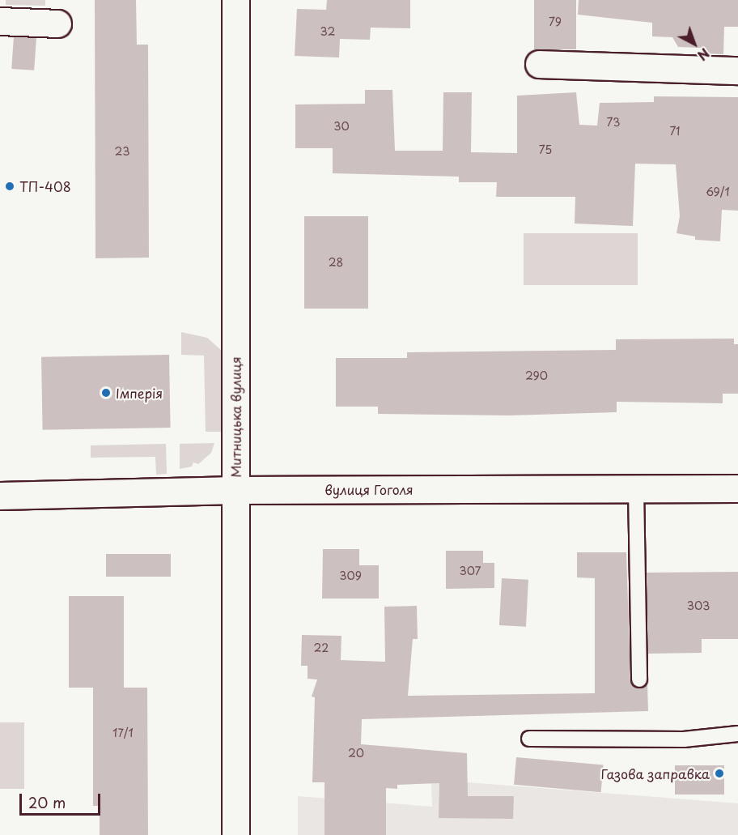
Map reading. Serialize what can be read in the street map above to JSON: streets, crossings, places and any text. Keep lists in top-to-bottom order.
{
  "streets": {
    "street": ["Митницька вулиця", "вулиця Гоголя"]
  },
  "crossings": [
    ["Митницька вулиця", "вулиця Гоголя"]
  ],
  "places": ["ТП-408", "Імперія", "Газова заправка"],
  "house_numbers": [
    "79",
    "32",
    "73",
    "30",
    "71",
    "75",
    "23",
    "69/1",
    "28",
    "290",
    "307",
    "309",
    "303",
    "22",
    "17/1",
    "20"
  ],
  "scale_bar": "20 m",
  "north": "bottom right"
}
